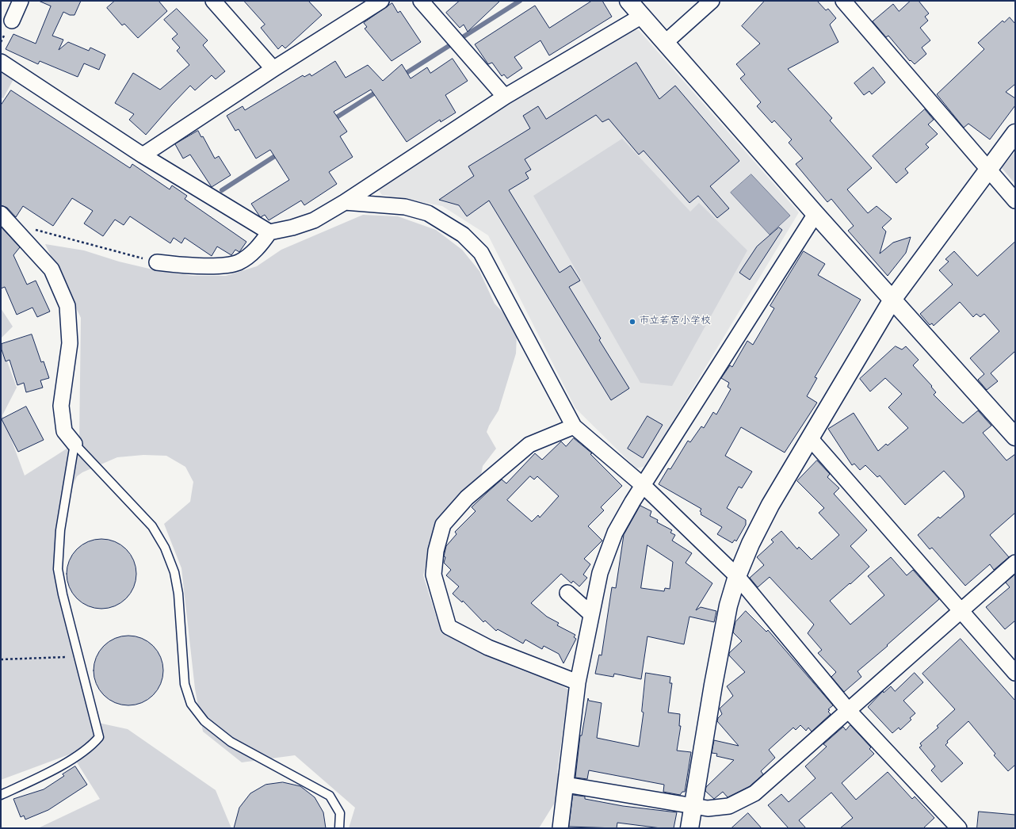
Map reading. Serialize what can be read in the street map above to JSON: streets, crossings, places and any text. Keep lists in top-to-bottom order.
{
  "places": ["市立若宮小学校"]
}
